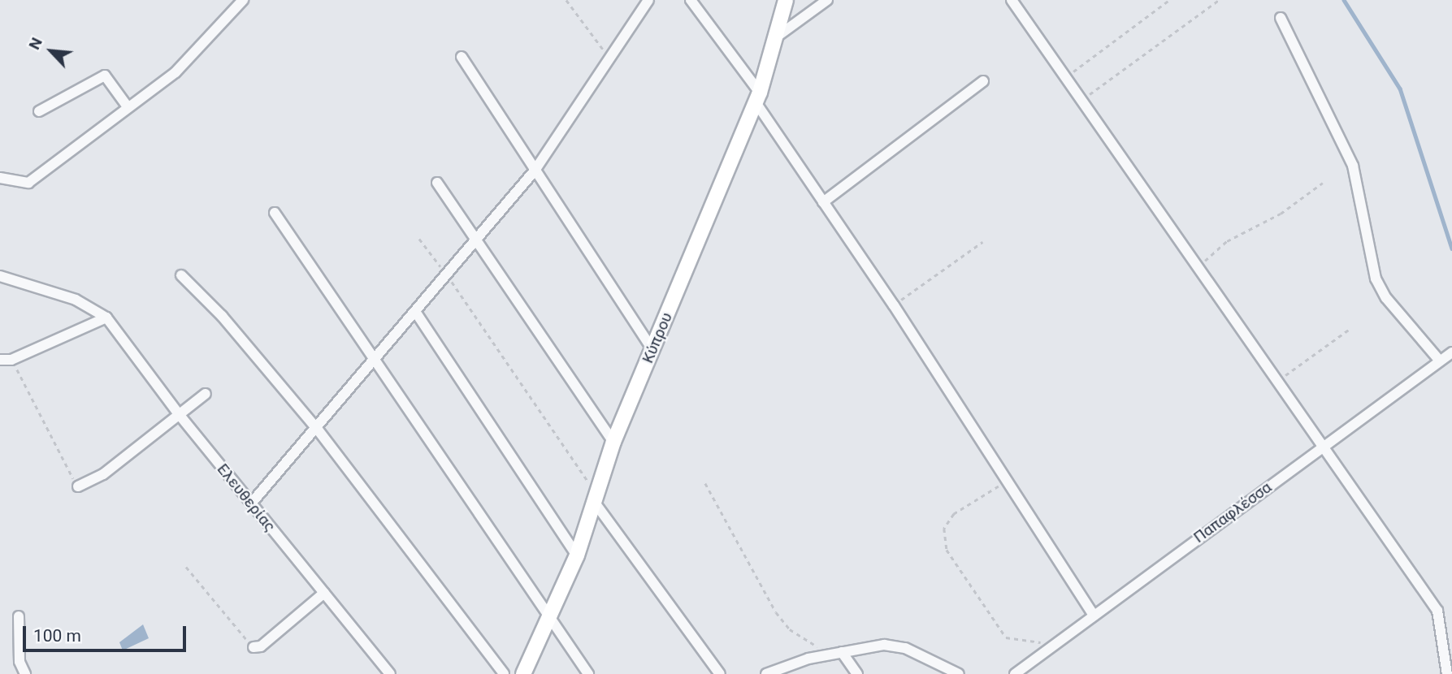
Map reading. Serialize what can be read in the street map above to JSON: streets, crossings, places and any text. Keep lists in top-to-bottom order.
{
  "streets": {
    "street": ["Κύπρου", "Ελευθερίας", "Παπαφλέσσα"]
  },
  "scale_bar": "100 m",
  "north": "top left"
}
